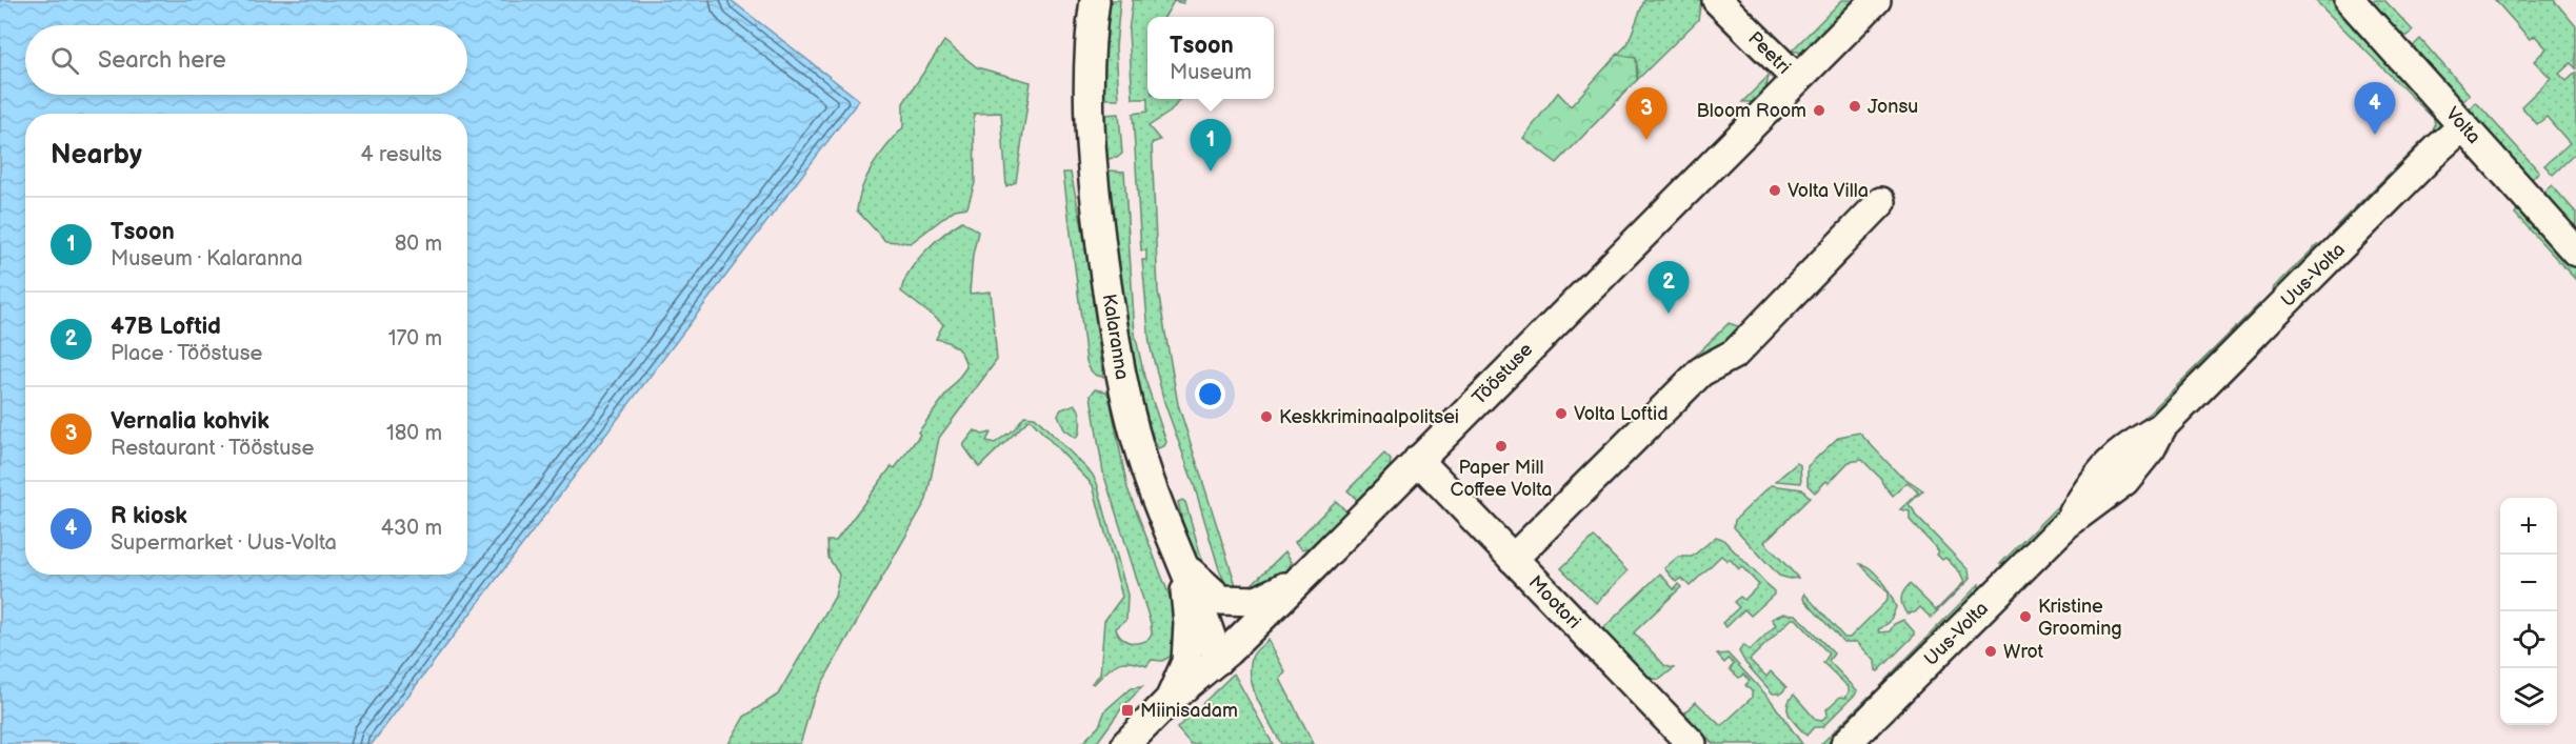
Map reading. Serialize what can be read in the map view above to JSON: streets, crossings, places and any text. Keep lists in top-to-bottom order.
{
  "streets": {
    "street": [
      "Peetri",
      "Volta",
      "Uus-Volta",
      "Kalaranna",
      "Tööstuse",
      "Mootori"
    ]
  },
  "crossings": [
    ["Peetri", "Tööstuse"],
    ["Volta", "Uus-Volta"],
    ["Kalaranna", "Tööstuse"],
    ["Tööstuse", "Mootori"]
  ],
  "places": {
    "other": [
      "Jonsu",
      "Bloom Room",
      "Volta Villa",
      "Volta Loftid",
      "Keskkriminaalpolitsei",
      "Paper Mill Coffee Volta",
      "Kristine Grooming",
      "Wrot"
    ],
    "transit": ["Miinisadam"]
  },
  "page": {
    "popup": ["Tsoon", "Museum"],
    "search": "Search here",
    "pins": [
      "4",
      "3",
      "1",
      "2"
    ],
    "heading": ["Nearby", "4 results"],
    "list": [
      {
        "mark": "1",
        "name": "Tsoon",
        "note": "Museum · Kalaranna",
        "value": "80 m"
      },
      {
        "mark": "2",
        "name": "47B Loftid",
        "note": "Place · Tööstuse",
        "value": "170 m"
      },
      {
        "mark": "3",
        "name": "Vernalia kohvik",
        "note": "Restaurant · Tööstuse",
        "value": "180 m"
      },
      {
        "mark": "4",
        "name": "R kiosk",
        "note": "Supermarket · Uus-Volta",
        "value": "430 m"
      }
    ],
    "map_buttons": ["+", "−"]
  }
}
